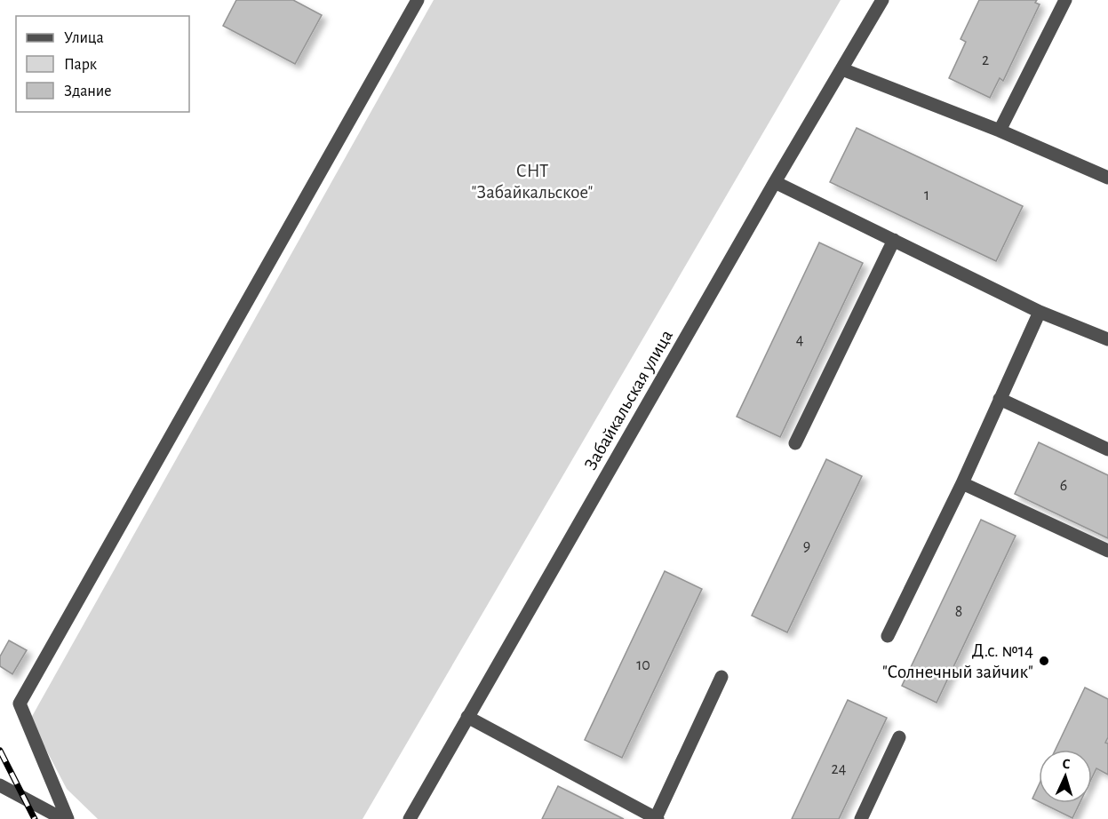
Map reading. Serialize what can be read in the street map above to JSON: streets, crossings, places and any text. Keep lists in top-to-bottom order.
{
  "streets": {
    "street": ["Забайкальская улица"]
  },
  "parks": ["СНТ \"Забайкальское\""],
  "places": ["Д.с. №14 \"Солнечный зайчик\""],
  "house_numbers": [
    "2",
    "1",
    "4",
    "6",
    "9",
    "8",
    "10",
    "24"
  ],
  "legend": ["Улица", "Парк", "Здание"],
  "north": "top"
}
